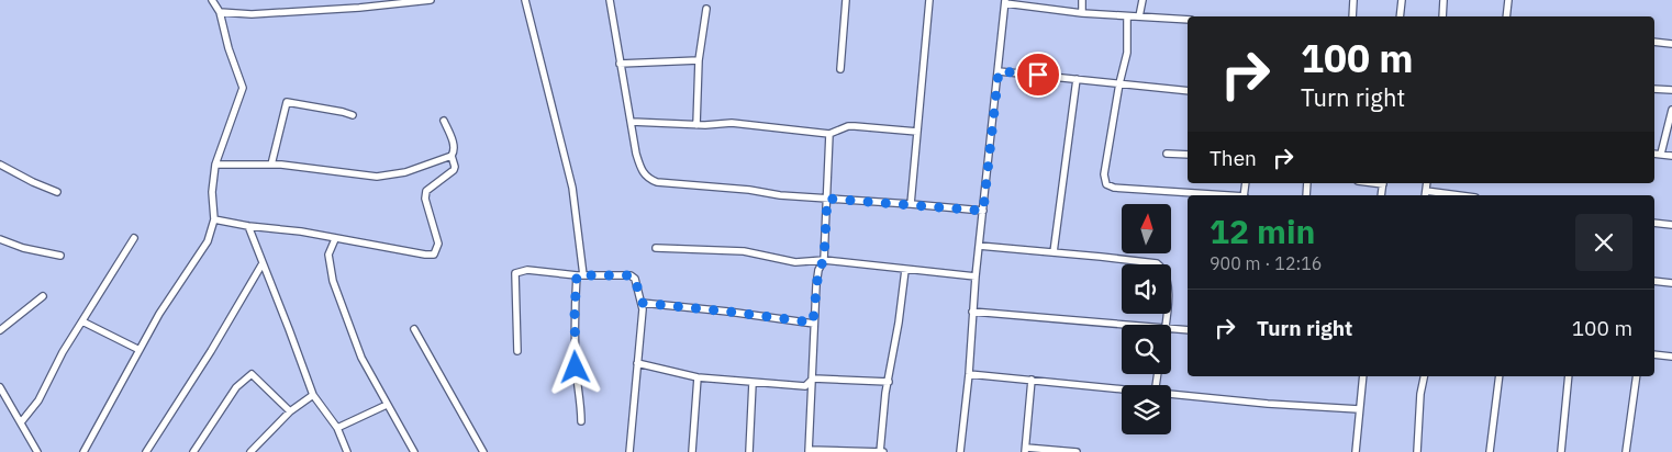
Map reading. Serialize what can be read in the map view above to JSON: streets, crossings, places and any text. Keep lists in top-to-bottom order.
{
  "north": "top",
  "page": {
    "turn": ["100 m", "Turn right"],
    "then": "Then",
    "heading": ["12 min", "900 m · 12:16"],
    "list": [
      {
        "name": "Turn right",
        "value": "100 m"
      }
    ]
  }
}
